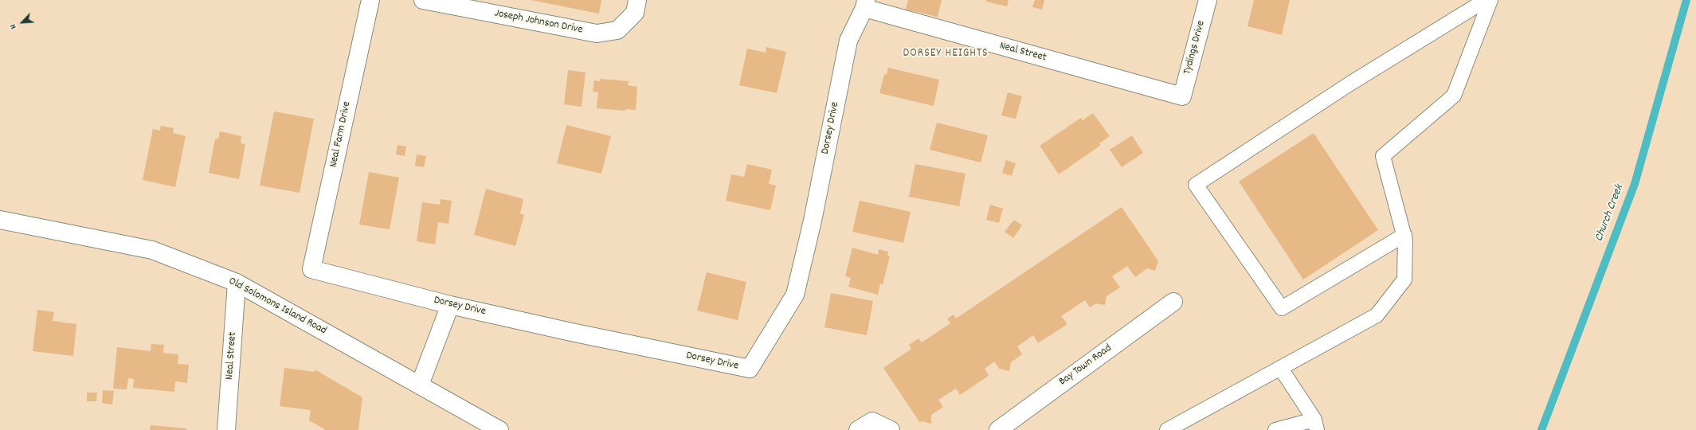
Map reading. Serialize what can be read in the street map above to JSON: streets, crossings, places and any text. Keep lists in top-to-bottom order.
{
  "streets": {
    "street": [
      "Joseph Johnson Drive",
      "Tydings Drive",
      "Neal Street",
      "Dorsey Drive",
      "Neal Farm Drive",
      "Old Solomons Island Road",
      "Bay Town Road"
    ]
  },
  "crossings": [
    ["Tydings Drive", "Neal Street"],
    ["Neal Street", "Dorsey Drive"],
    ["Neal Street", "Old Solomons Island Road"],
    ["Dorsey Drive", "Neal Farm Drive"]
  ],
  "districts": ["DORSEY HEIGHTS"],
  "water": ["Church Creek"],
  "north": "bottom left"
}
